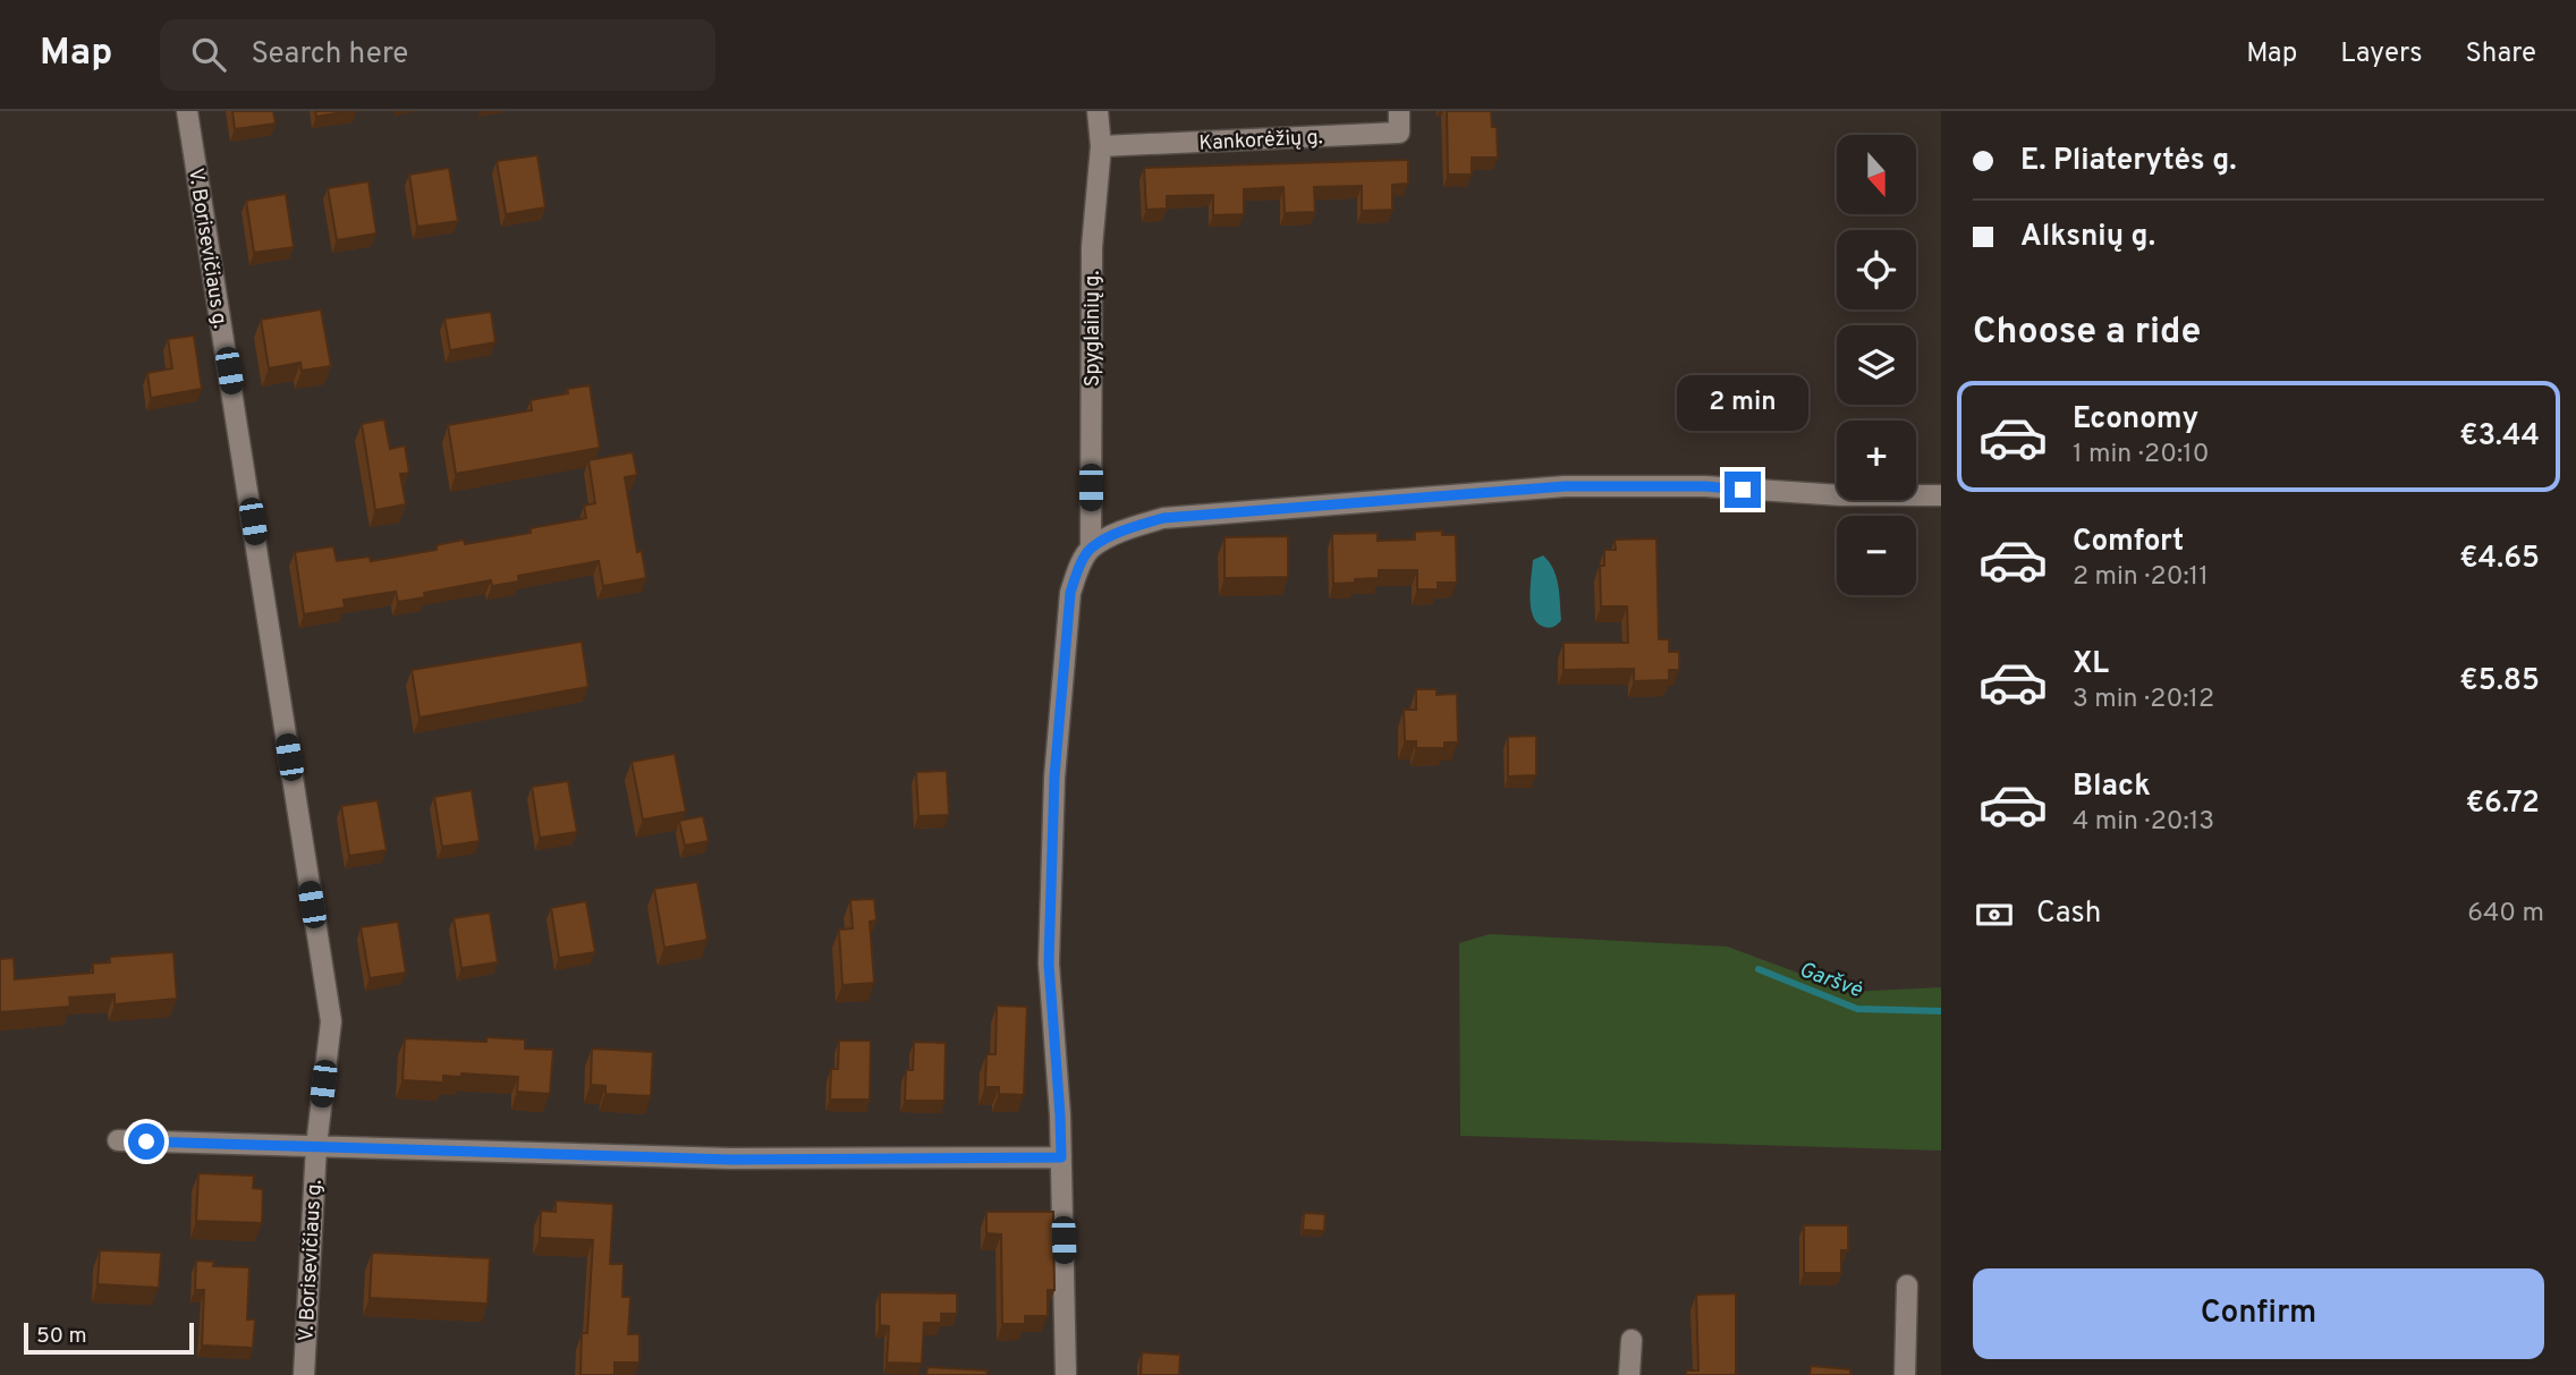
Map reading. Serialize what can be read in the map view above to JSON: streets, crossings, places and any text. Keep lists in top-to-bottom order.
{
  "streets": {
    "street": ["Kankorėžių g.", "V. Borisevičiaus g.", "Spyglainių g."]
  },
  "crossings": [
    ["Kankorėžių g.", "Spyglainių g."]
  ],
  "water": ["Garšvė"],
  "scale_bar": "50 m",
  "north": "bottom",
  "page": {
    "header": "Map",
    "search": "Search here",
    "nav": ["Map", "Layers", "Share"],
    "banner": ["E. Pliaterytės g.", "Alksnių g."],
    "map_buttons": ["+", "−"],
    "heading": "Choose a ride",
    "bubble": "2 min",
    "list": [
      {
        "name": "Economy",
        "note": "1 min · 20:10",
        "value": "€3.44"
      },
      {
        "name": "Comfort",
        "note": "2 min · 20:11",
        "value": "€4.65"
      },
      {
        "name": "XL",
        "note": "3 min · 20:12",
        "value": "€5.85"
      },
      {
        "name": "Black",
        "note": "4 min · 20:13",
        "value": "€6.72"
      }
    ],
    "pay": ["Cash", "640 m"],
    "buttons": "Confirm",
    "scale": "50 m"
  }
}
